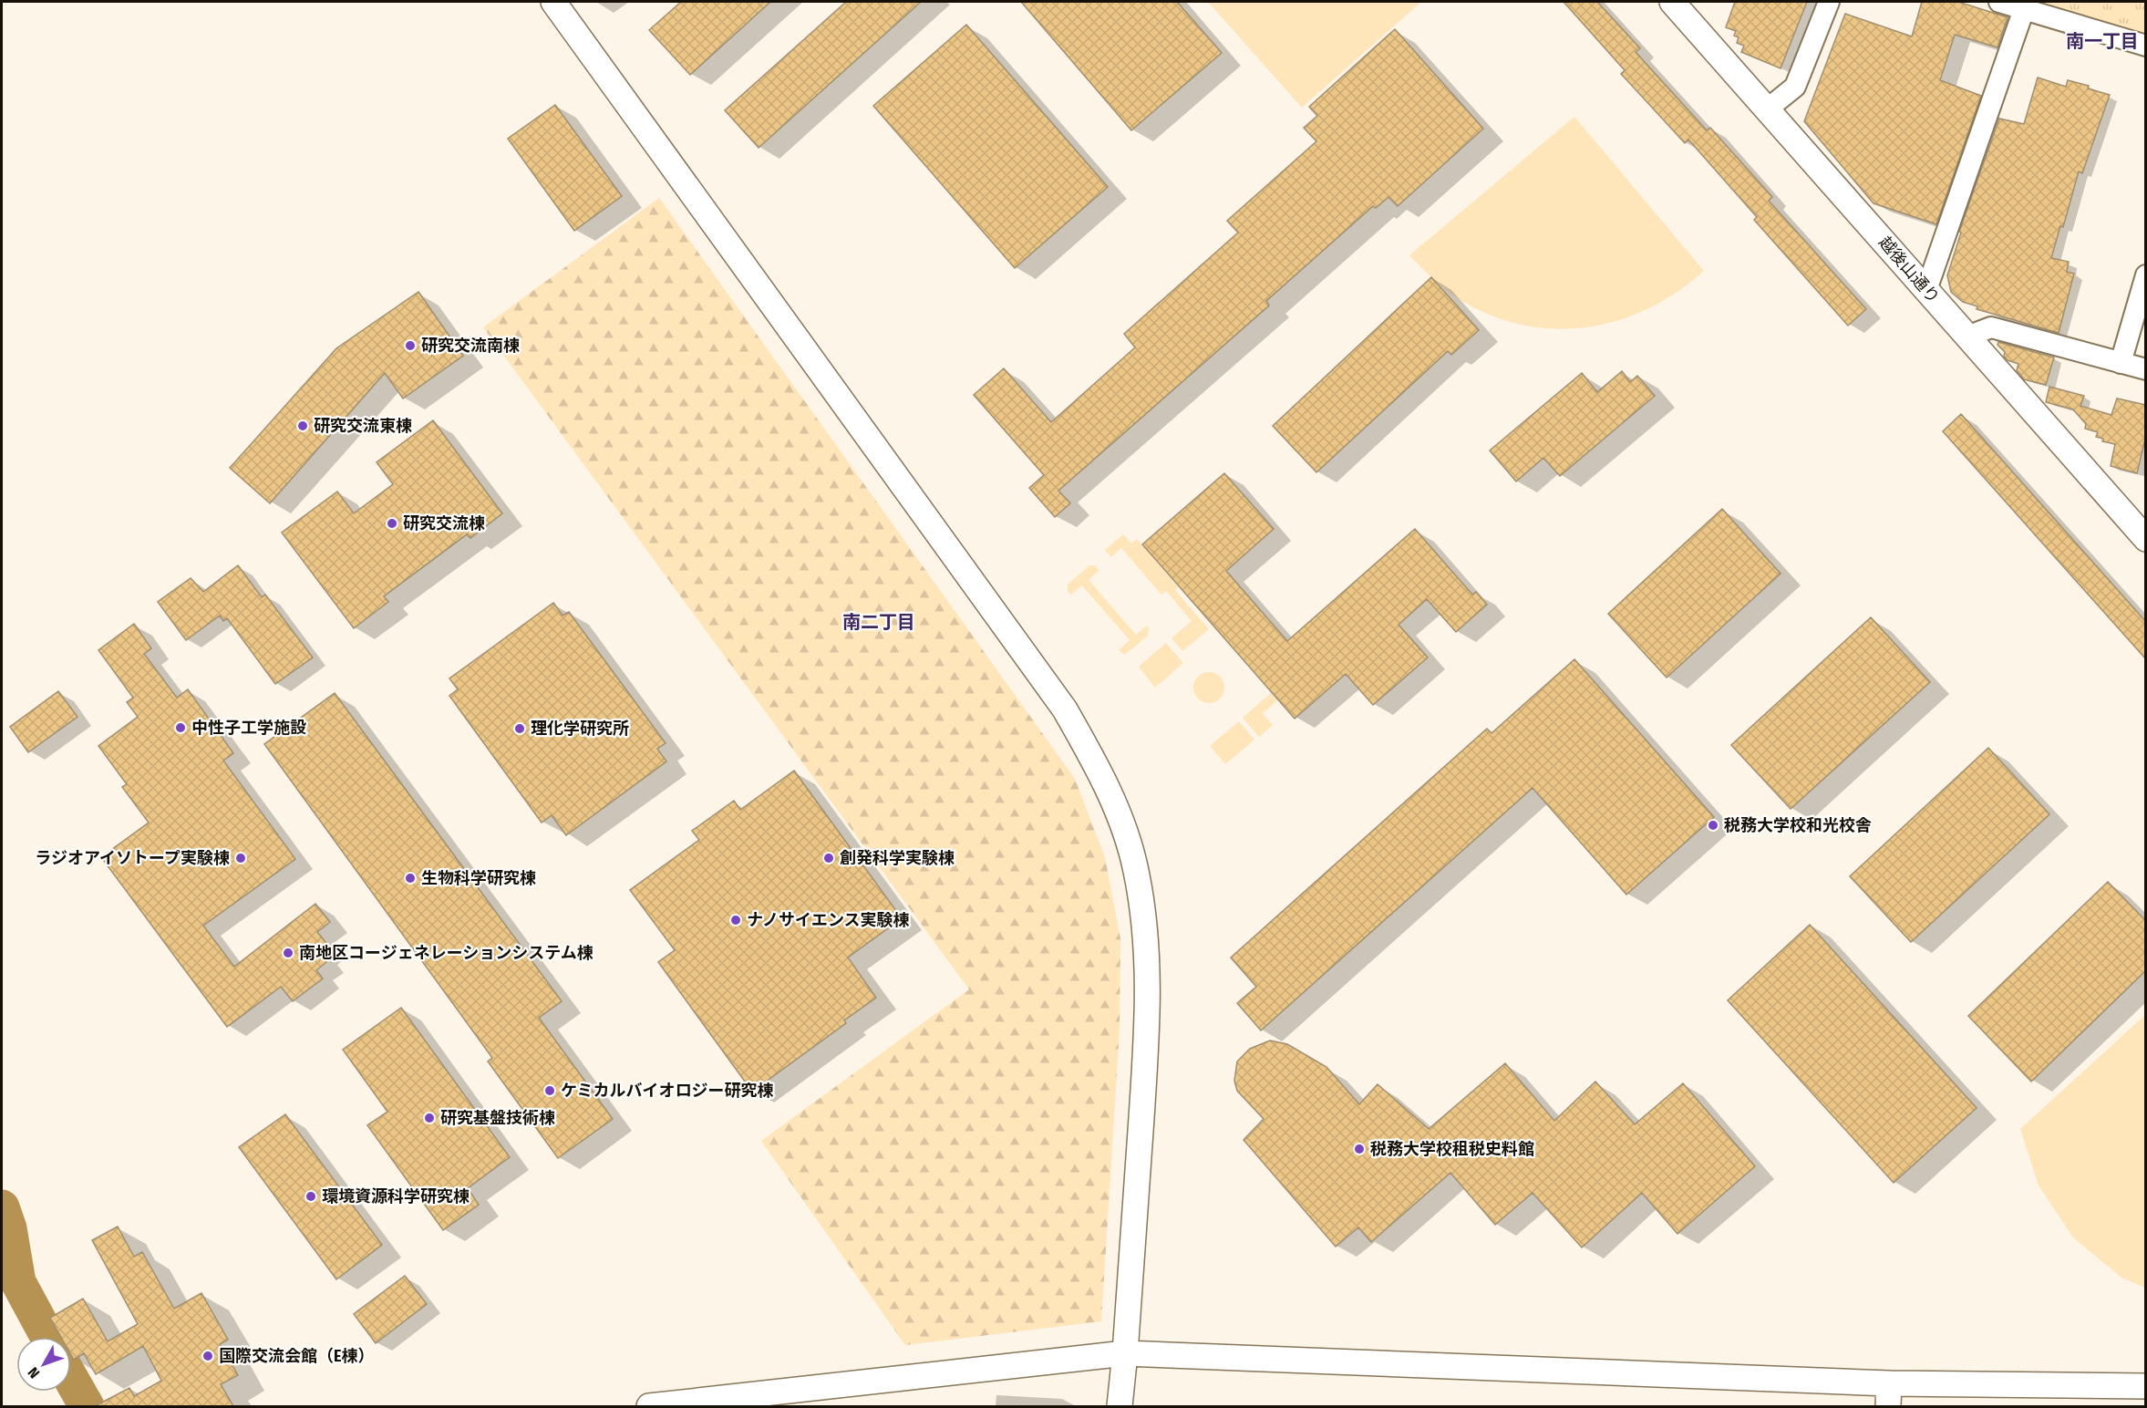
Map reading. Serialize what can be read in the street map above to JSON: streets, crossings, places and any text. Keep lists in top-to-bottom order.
{
  "streets": {
    "street": ["越後山通り"]
  },
  "districts": ["南一丁目", "南二丁目"],
  "places": [
    "研究交流南棟",
    "研究交流東棟",
    "研究交流棟",
    "中性子工学施設",
    "理化学研究所",
    "税務大学校和光校舎",
    "ラジオアイソトープ実験棟",
    "創発科学実験棟",
    "生物科学研究棟",
    "ナノサイエンス実験棟",
    "南地区コージェネレーションシステム棟",
    "ケミカルバイオロジー研究棟",
    "研究基盤技術棟",
    "税務大学校租税史料館",
    "環境資源科学研究棟",
    "国際交流会館（E棟）"
  ],
  "north": "bottom left"
}
